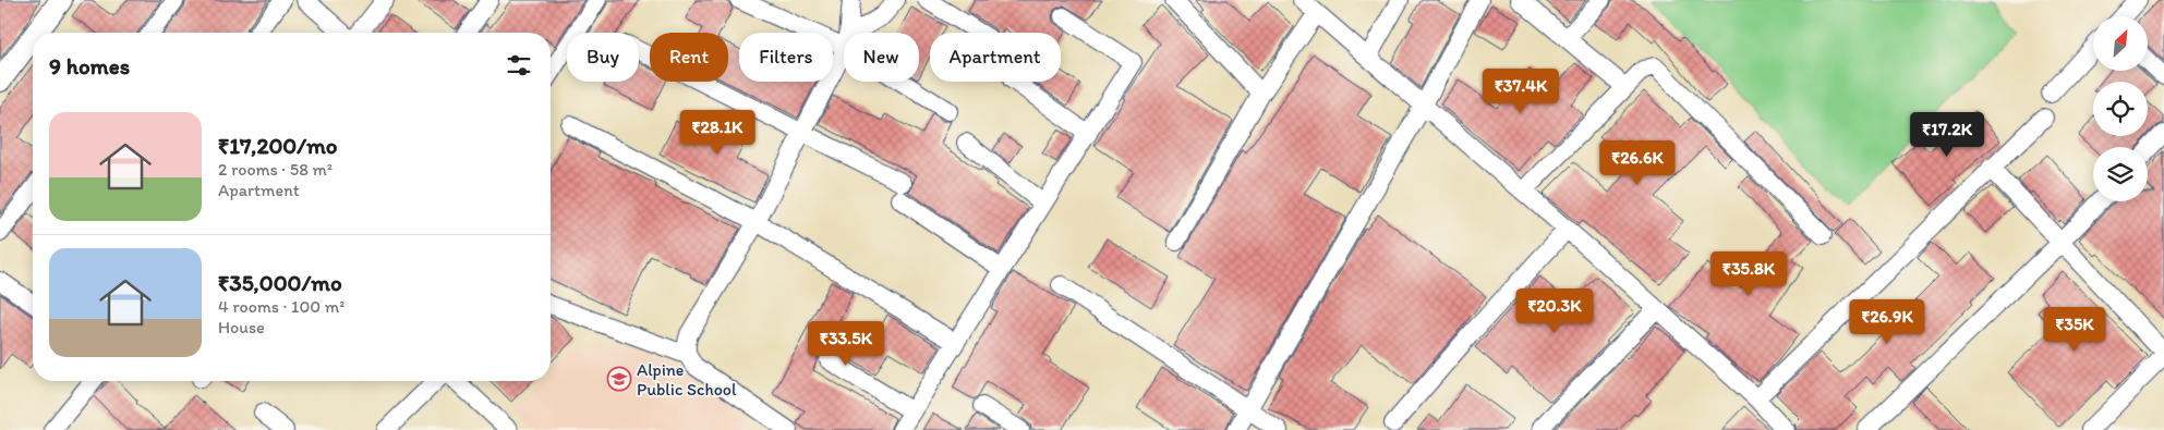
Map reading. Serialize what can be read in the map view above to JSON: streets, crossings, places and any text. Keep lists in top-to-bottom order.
{
  "places": {
    "school or university": ["Alpine Public School"]
  },
  "north": "top right",
  "page": {
    "chip": [
      "Buy",
      "Rent",
      "Filters",
      "New",
      "Apartment"
    ],
    "heading": "9 homes",
    "price": [
      "₹37.4K",
      "₹28.1K",
      "₹17.2K",
      "₹26.6K",
      "₹35.8K",
      "₹20.3K",
      "₹26.9K",
      "₹35K",
      "₹33.5K"
    ],
    "list": [
      {
        "name": "₹17,200/mo",
        "note": "2 rooms · 58 m² · Apartment"
      },
      {
        "name": "₹35,000/mo",
        "note": "4 rooms · 100 m² · House"
      }
    ]
  }
}
